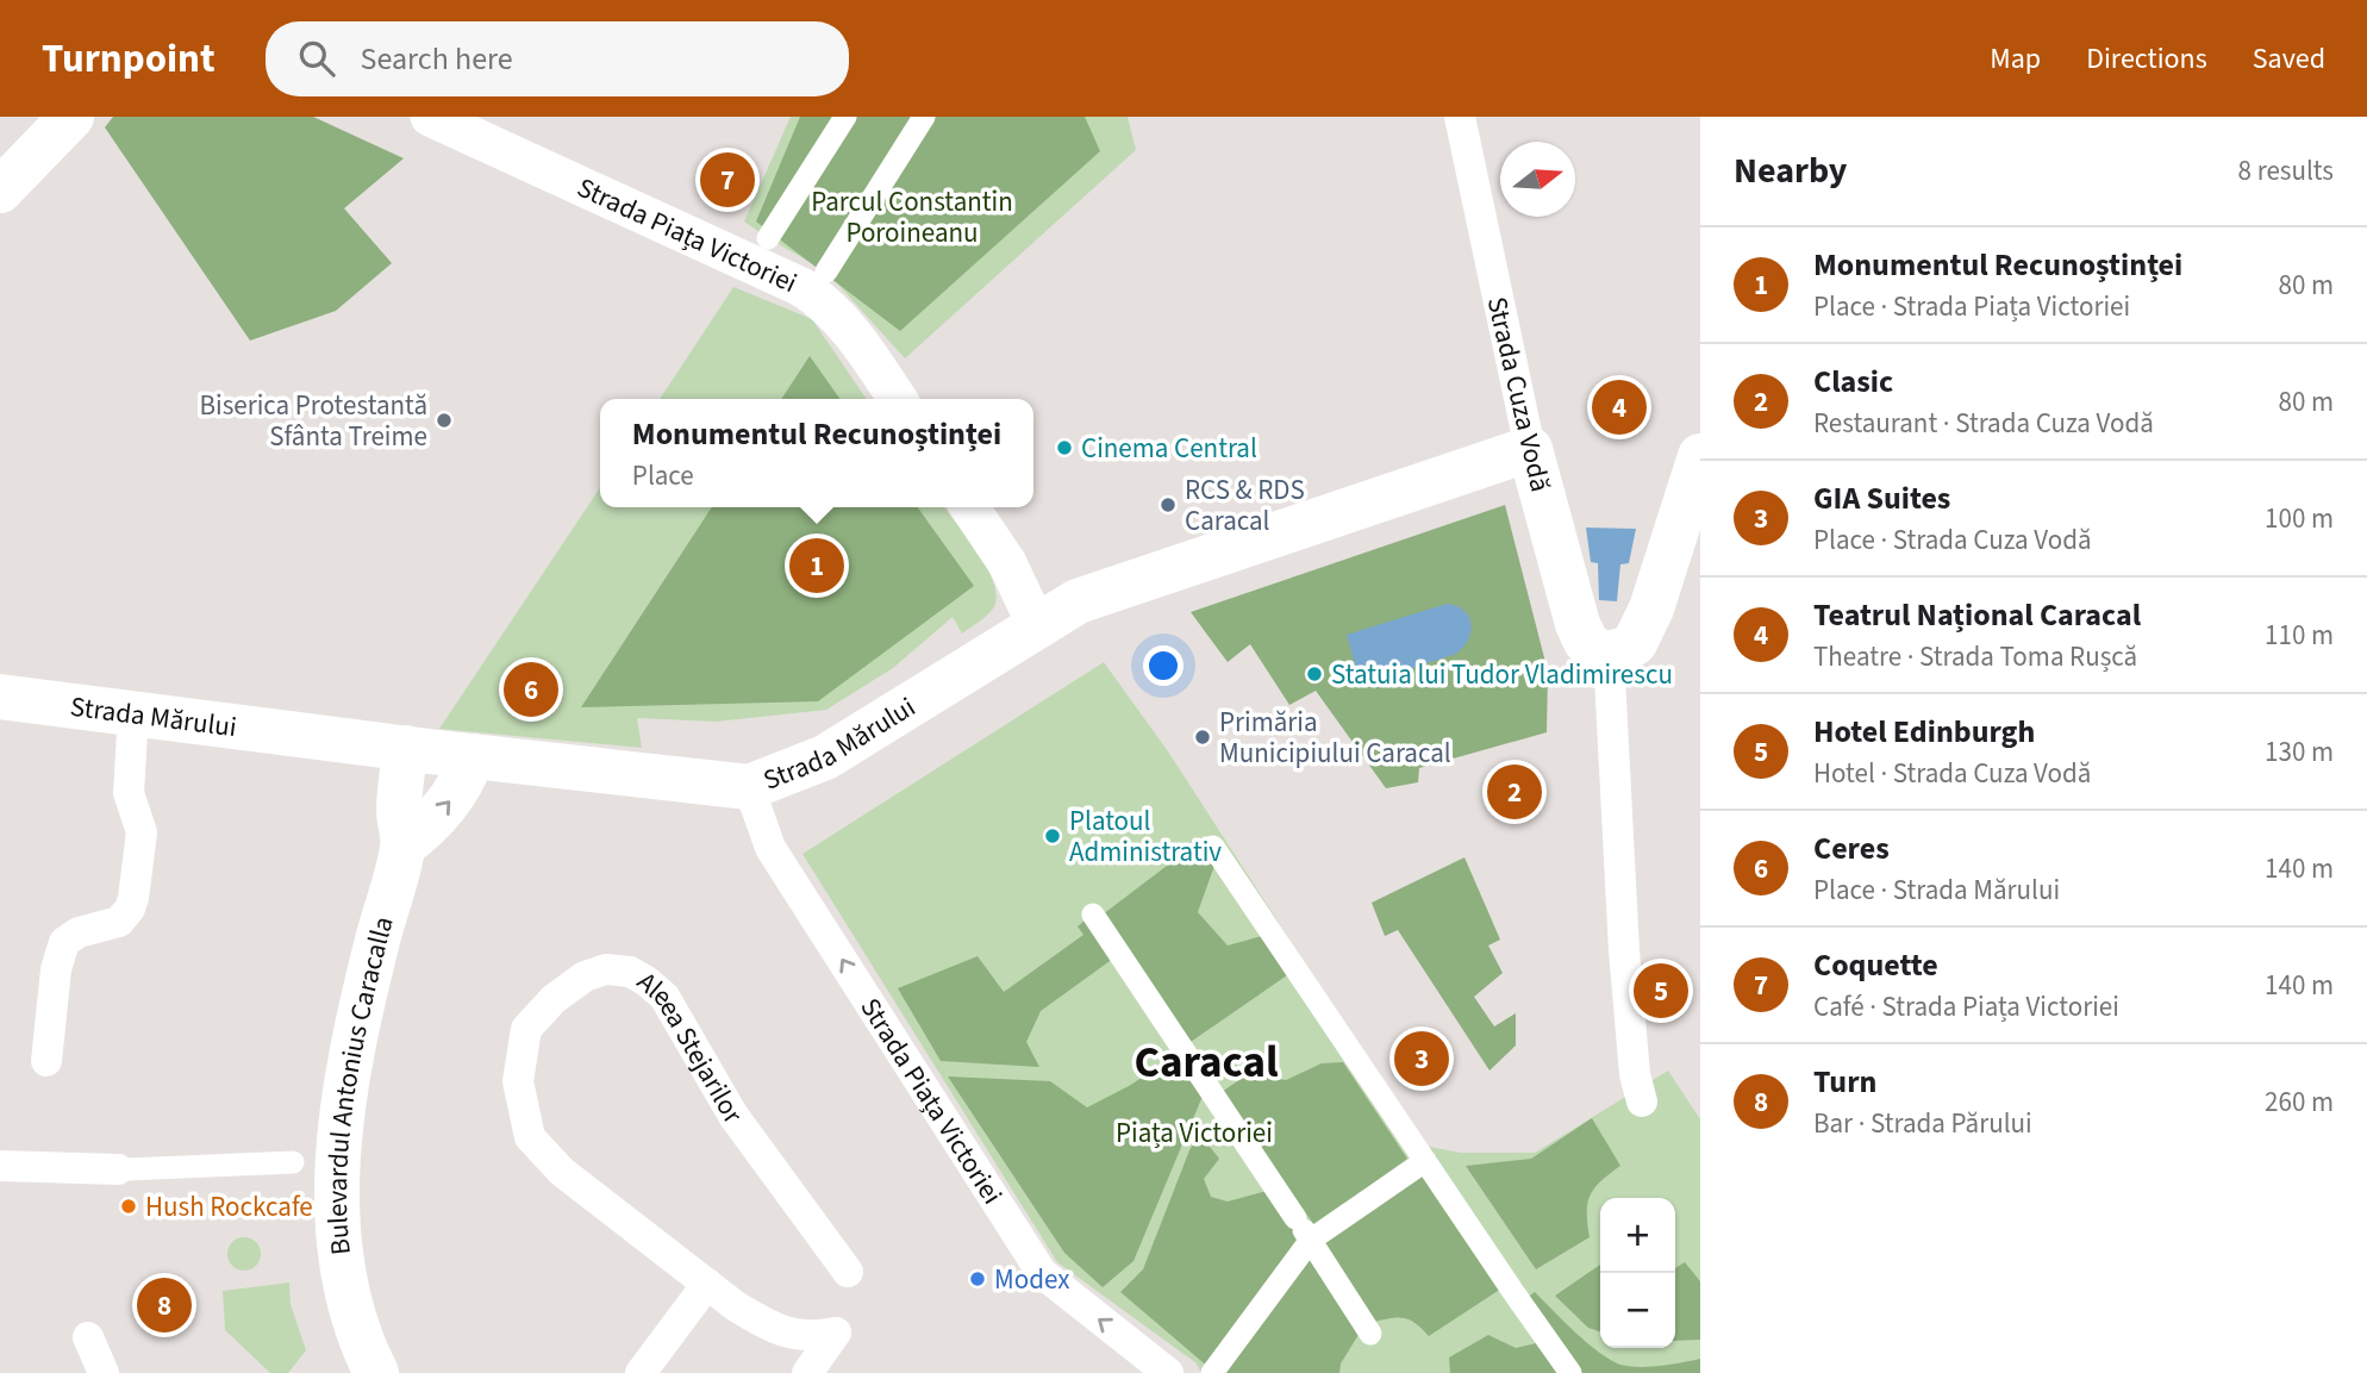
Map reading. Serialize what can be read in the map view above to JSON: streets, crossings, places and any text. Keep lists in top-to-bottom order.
{
  "streets": {
    "main road": ["Strada Cuza Vodă", "Strada Mărului", "Bulevardul Antonius Caracalla"],
    "street": ["Strada Piața Victoriei", "Aleea Stejarilor"]
  },
  "crossings": [
    ["Strada Piața Victoriei", "Strada Mărului"],
    ["Strada Cuza Vodă", "Strada Mărului"],
    ["Strada Mărului", "Bulevardul Antonius Caracalla"]
  ],
  "districts": ["Caracal"],
  "parks": ["Parcul Constantin Poroineanu", "Piața Victoriei"],
  "places": [
    "Biserica Protestantă Sfânta Treime",
    "Cinema Central",
    "RCS & RDS Caracal",
    "Statuia lui Tudor Vladimirescu",
    "Primăria Municipiului Caracal",
    "Platoul Administrativ",
    "Hush Rockcafe",
    "Modex"
  ],
  "north": "right",
  "page": {
    "header": "Turnpoint",
    "search": "Search here",
    "nav": ["Map", "Directions", "Saved"],
    "heading": ["Nearby", "8 results"],
    "pins": [
      "7",
      "4",
      "1",
      "6",
      "2",
      "5",
      "3",
      "8"
    ],
    "list": [
      {
        "mark": "1",
        "name": "Monumentul Recunoștinței",
        "note": "Place · Strada Piața Victoriei",
        "value": "80 m"
      },
      {
        "mark": "2",
        "name": "Clasic",
        "note": "Restaurant · Strada Cuza Vodă",
        "value": "80 m"
      },
      {
        "mark": "3",
        "name": "GIA Suites",
        "note": "Place · Strada Cuza Vodă",
        "value": "100 m"
      },
      {
        "mark": "4",
        "name": "Teatrul Național Caracal",
        "note": "Theatre · Strada Toma Rușcă",
        "value": "110 m"
      },
      {
        "mark": "5",
        "name": "Hotel Edinburgh",
        "note": "Hotel · Strada Cuza Vodă",
        "value": "130 m"
      },
      {
        "mark": "6",
        "name": "Ceres",
        "note": "Place · Strada Mărului",
        "value": "140 m"
      },
      {
        "mark": "7",
        "name": "Coquette",
        "note": "Café · Strada Piața Victoriei",
        "value": "140 m"
      },
      {
        "mark": "8",
        "name": "Turn",
        "note": "Bar · Strada Părului",
        "value": "260 m"
      }
    ],
    "popup": ["Monumentul Recunoștinței", "Place"],
    "map_buttons": ["+", "−"]
  }
}
